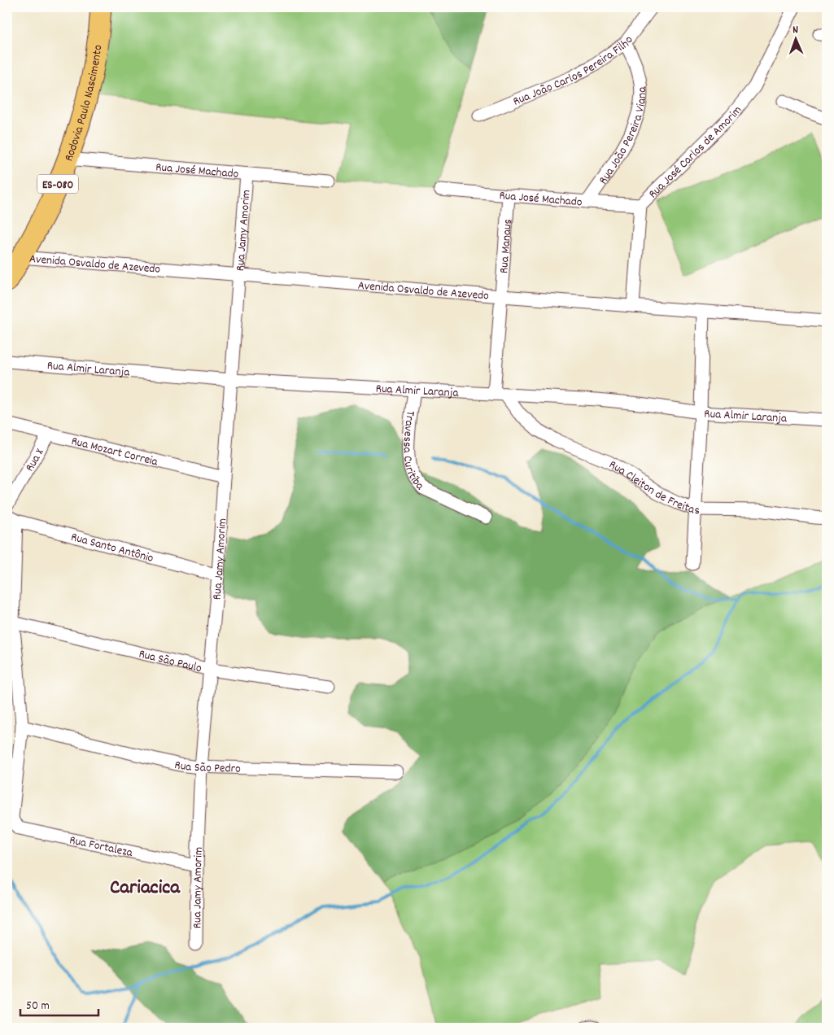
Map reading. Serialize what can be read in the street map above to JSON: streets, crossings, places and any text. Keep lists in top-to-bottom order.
{
  "streets": {
    "main road": ["Rodovia Paulo Nascimento", "ES-080"],
    "street": [
      "Rua João Carlos Pereira Filho",
      "Rua João Pereira Viana",
      "Rua José Carlos de Amorim",
      "Rua José Machado",
      "Rua Jamy Amorim",
      "Rua Manaus",
      "Avenida Osvaldo de Azevedo",
      "Rua Almir Laranja",
      "Travessa Curitiba",
      "Rua Mozart Correia",
      "Rua X",
      "Rua Cleiton de Freitas",
      "Rua Santo Antônio",
      "Rua São Paulo",
      "Rua São Pedro",
      "Rua Fortaleza"
    ]
  },
  "crossings": [
    ["Rua João Carlos Pereira Filho", "Rua João Pereira Viana"],
    ["Rodovia Paulo Nascimento", "Rua José Machado"],
    ["Rodovia Paulo Nascimento", "Avenida Osvaldo de Azevedo"],
    ["Rua João Pereira Viana", "Rua José Machado"],
    ["Rua José Carlos de Amorim", "Rua José Machado"],
    ["Rua José Carlos de Amorim", "Avenida Osvaldo de Azevedo"],
    ["Rua José Machado", "Rua Jamy Amorim"],
    ["Rua José Machado", "Rua Manaus"],
    ["Rua Jamy Amorim", "Avenida Osvaldo de Azevedo"],
    ["Rua Jamy Amorim", "Rua Almir Laranja"],
    ["Rua Jamy Amorim", "Rua Mozart Correia"],
    ["Rua Jamy Amorim", "Rua Santo Antônio"],
    ["Rua Jamy Amorim", "Rua São Paulo"],
    ["Rua Jamy Amorim", "Rua São Pedro"],
    ["Rua Jamy Amorim", "Rua Fortaleza"],
    ["Rua Manaus", "Avenida Osvaldo de Azevedo"],
    ["Rua Manaus", "Rua Almir Laranja"],
    ["Rua Manaus", "Rua Cleiton de Freitas"],
    ["Rua Almir Laranja", "Travessa Curitiba"],
    ["Rua Almir Laranja", "Rua Cleiton de Freitas"],
    ["Rua Mozart Correia", "Rua X"],
    ["Rua São Pedro", "Rua Fortaleza"]
  ],
  "districts": ["Cariacica"],
  "scale_bar": "50 m",
  "north": "top"
}
